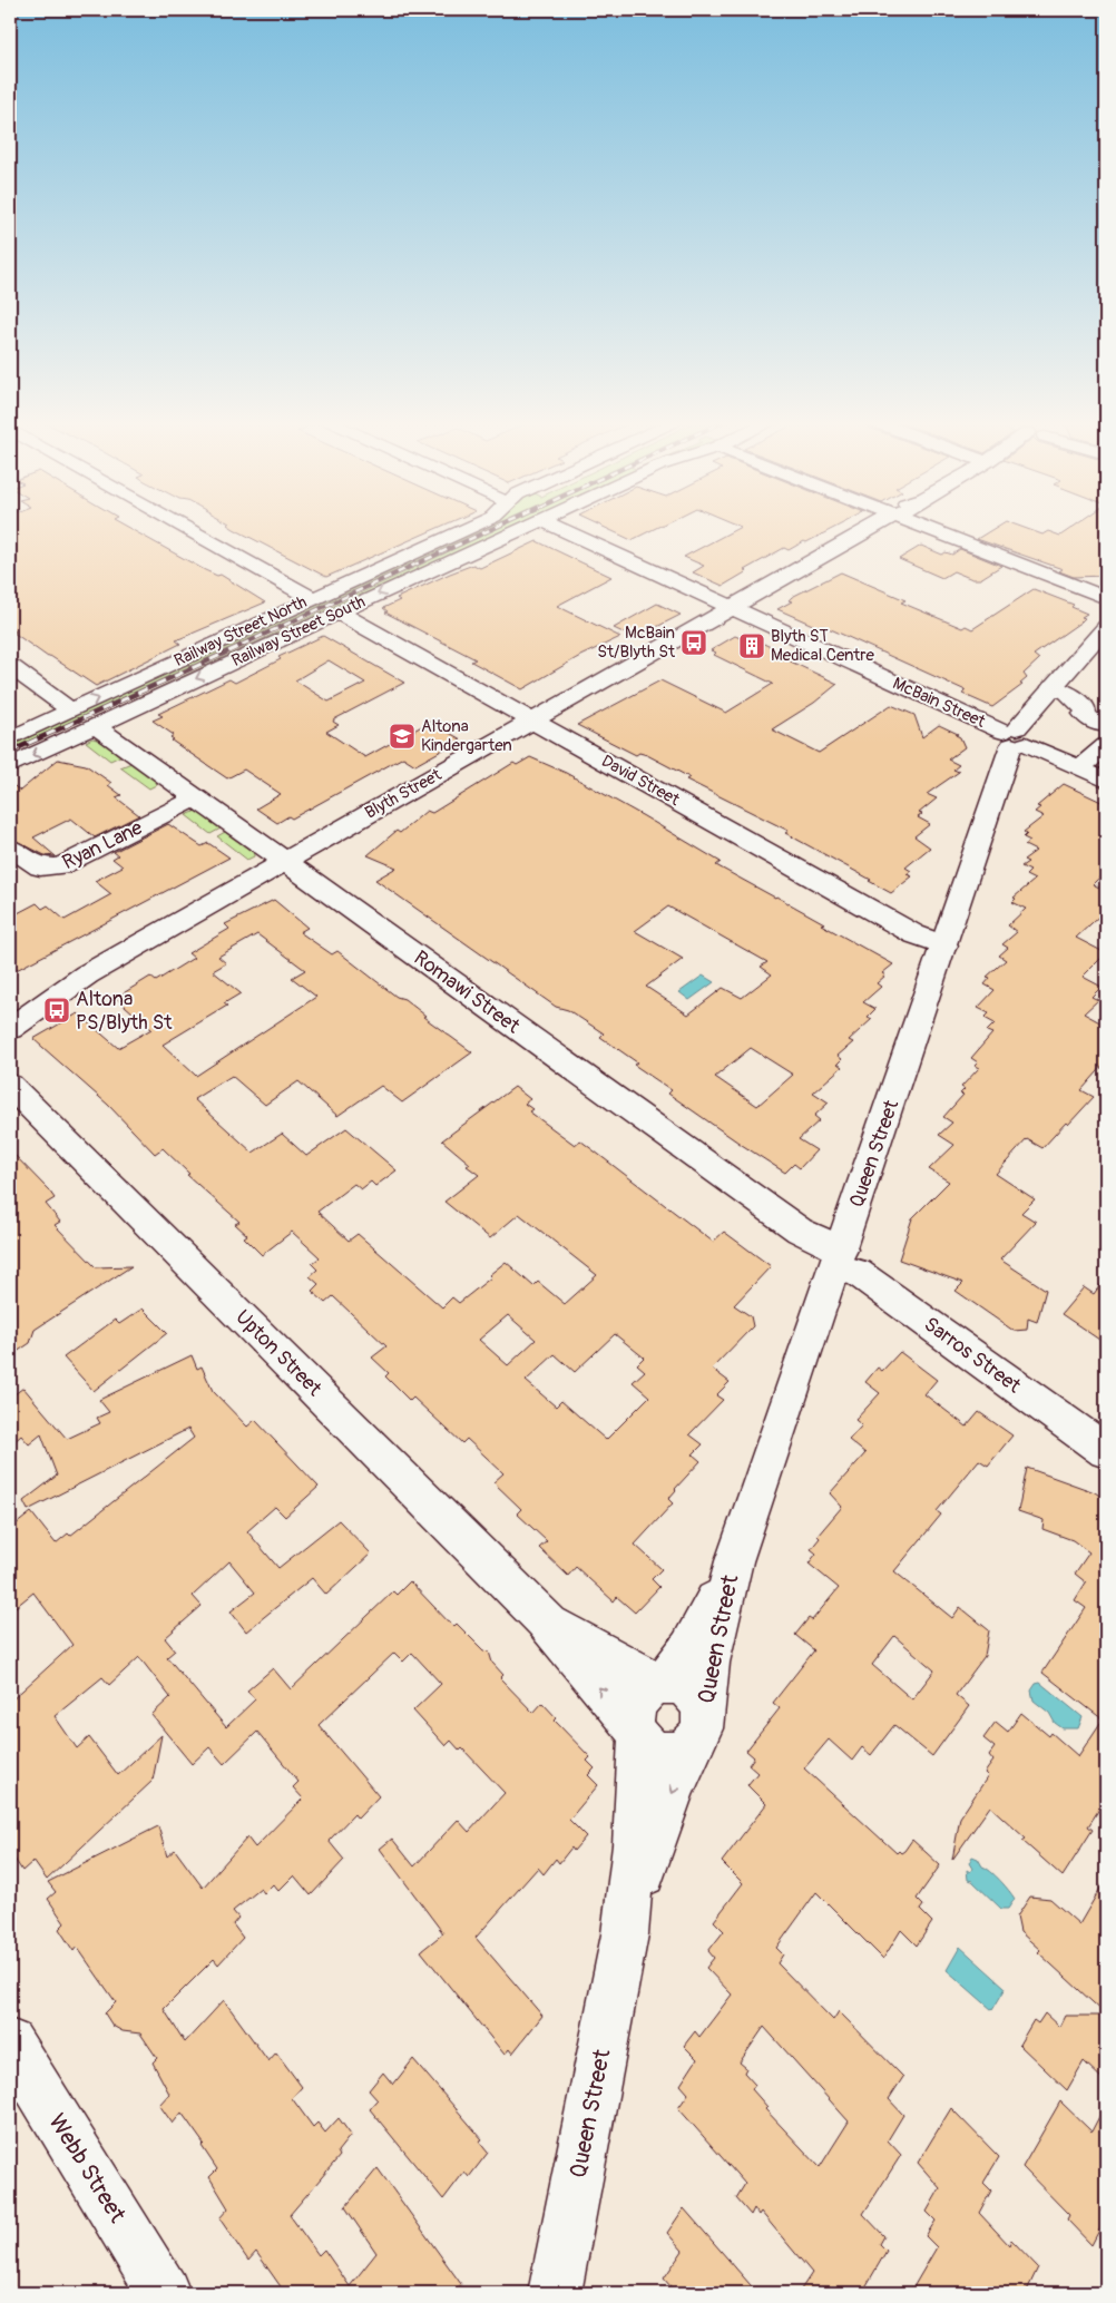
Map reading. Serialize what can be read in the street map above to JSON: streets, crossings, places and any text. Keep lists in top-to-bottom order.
{
  "streets": {
    "street": [
      "Railway Street North",
      "Railway Street South",
      "McBain Street",
      "David Street",
      "Blyth Street",
      "Ryan Lane",
      "Romawi Street",
      "Queen Street",
      "Upton Street",
      "Sarros Street",
      "Webb Street"
    ]
  },
  "crossings": [
    ["Railway Street South", "David Street"],
    ["Railway Street South", "Romawi Street"],
    ["McBain Street", "Blyth Street"],
    ["McBain Street", "Queen Street"],
    ["David Street", "Blyth Street"],
    ["David Street", "Queen Street"],
    ["Blyth Street", "Romawi Street"],
    ["Ryan Lane", "Romawi Street"],
    ["Romawi Street", "Queen Street"],
    ["Romawi Street", "Sarros Street"],
    ["Queen Street", "Upton Street"],
    ["Queen Street", "Sarros Street"]
  ],
  "one_way": ["Railway Street North", "Railway Street South"],
  "places": {
    "bus stop": ["McBain St/Blyth St", "Altona PS/Blyth St"],
    "building": ["Blyth ST Medical Centre"],
    "school or university": ["Altona Kindergarten"]
  }
}
